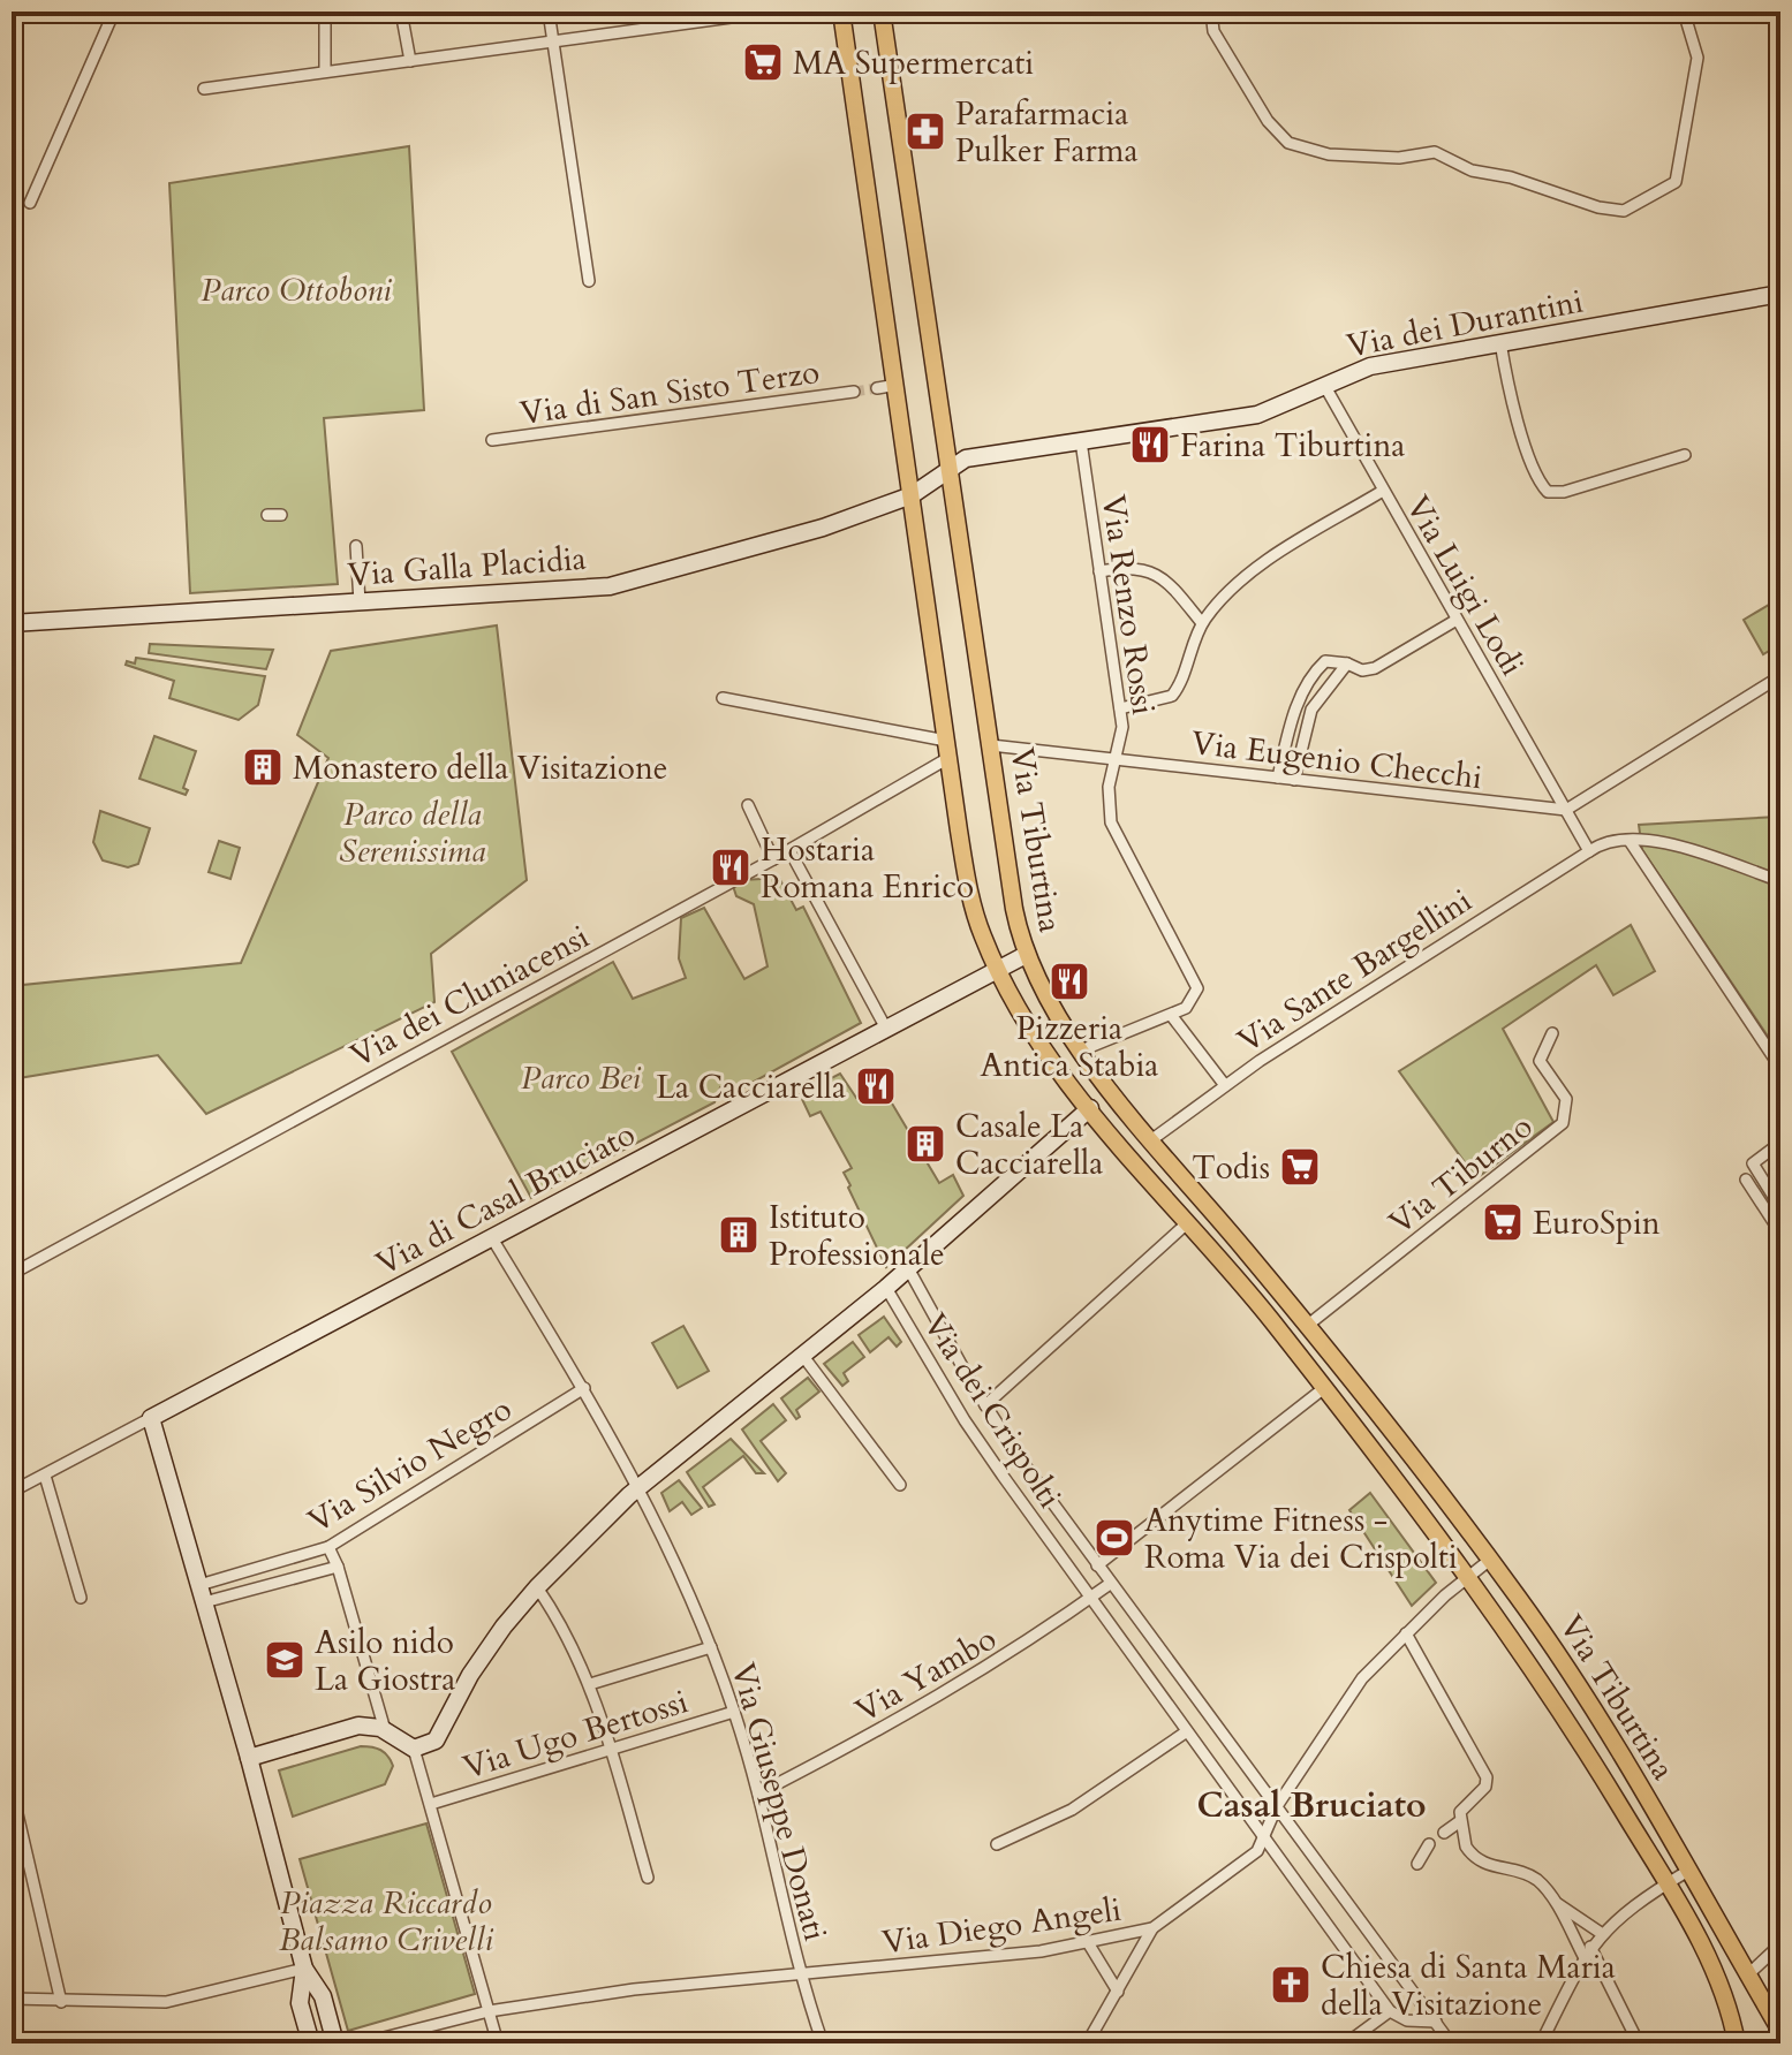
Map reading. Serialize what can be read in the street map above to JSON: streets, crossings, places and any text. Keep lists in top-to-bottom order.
{
  "streets": {
    "main road": ["Via Tiburtina"],
    "street": [
      "Via dei Durantini",
      "Via di San Sisto Terzo",
      "Via Galla Placidia",
      "Via Luigi Lodi",
      "Via Renzo Rossi",
      "Via Eugenio Checchi",
      "Via Sante Bargellini",
      "Via dei Cluniacensi",
      "Via Tiburno",
      "Via di Casal Bruciato",
      "Via dei Crispolti",
      "Via Silvio Negro",
      "Via Yambo",
      "Via Ugo Bertossi",
      "Via Giuseppe Donati",
      "Via Diego Angeli"
    ]
  },
  "crossings": [
    ["Via dei Durantini", "Via Luigi Lodi"],
    ["Via dei Durantini", "Via Renzo Rossi"],
    ["Via dei Durantini", "Via Tiburtina"],
    ["Via Galla Placidia", "Via Tiburtina"],
    ["Via Luigi Lodi", "Via Eugenio Checchi"],
    ["Via Luigi Lodi", "Via Sante Bargellini"],
    ["Via Renzo Rossi", "Via Eugenio Checchi"],
    ["Via Eugenio Checchi", "Via Tiburtina"],
    ["Via Tiburtina", "Via Sante Bargellini"],
    ["Via Tiburtina", "Via dei Cluniacensi"],
    ["Via Tiburtina", "Via Tiburno"],
    ["Via Tiburtina", "Via di Casal Bruciato"],
    ["Via Tiburtina", "Via Diego Angeli"],
    ["Via di Casal Bruciato", "Via Giuseppe Donati"],
    ["Via dei Crispolti", "Via Yambo"],
    ["Via dei Crispolti", "Via Diego Angeli"],
    ["Via Silvio Negro", "Via Giuseppe Donati"],
    ["Via Yambo", "Via Giuseppe Donati"],
    ["Via Ugo Bertossi", "Via Giuseppe Donati"],
    ["Via Giuseppe Donati", "Via Diego Angeli"]
  ],
  "districts": ["Casal Bruciato"],
  "parks": [
    "Parco Ottoboni",
    "Parco della Serenissima",
    "Parco Bei",
    "Piazza Riccardo Balsamo Crivelli"
  ],
  "places": {
    "supermarket": ["MA Supermercati", "Todis", "EuroSpin"],
    "pharmacy": ["Parafarmacia Pulker Farma"],
    "restaurant": [
      "Farina Tiburtina",
      "Hostaria Romana Enrico",
      "Pizzeria Antica Stabia",
      "La Cacciarella"
    ],
    "building": ["Monastero della Visitazione", "Casale La Cacciarella", "Istituto Professionale"],
    "sports": ["Anytime Fitness - Roma Via dei Crispolti"],
    "school or university": ["Asilo nido La Giostra"],
    "church": ["Chiesa di Santa Maria della Visitazione"]
  }
}
